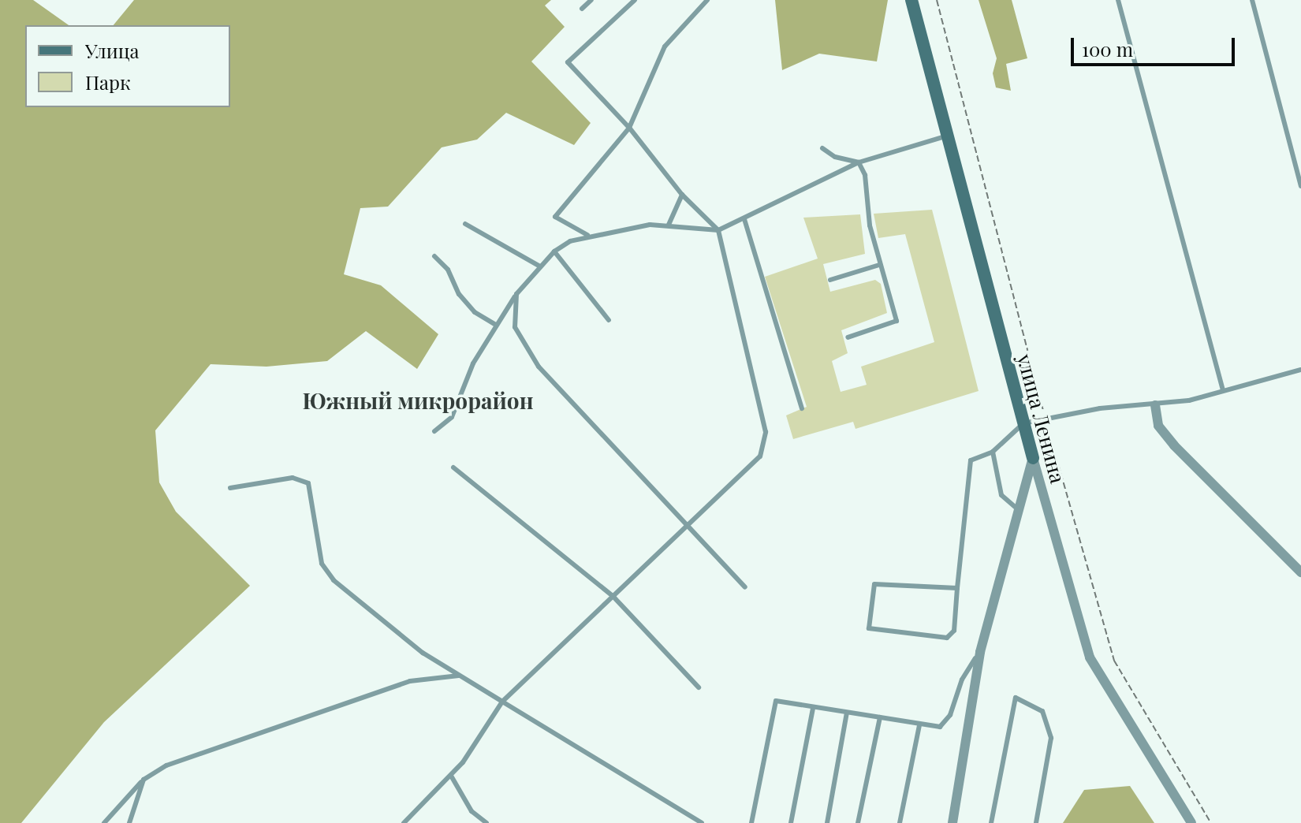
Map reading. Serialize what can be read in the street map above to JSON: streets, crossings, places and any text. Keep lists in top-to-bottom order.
{
  "streets": {
    "street": ["улица Ленина"]
  },
  "districts": ["Южный микрорайон"],
  "legend": ["Улица", "Парк"],
  "scale_bar": "100 m"
}
